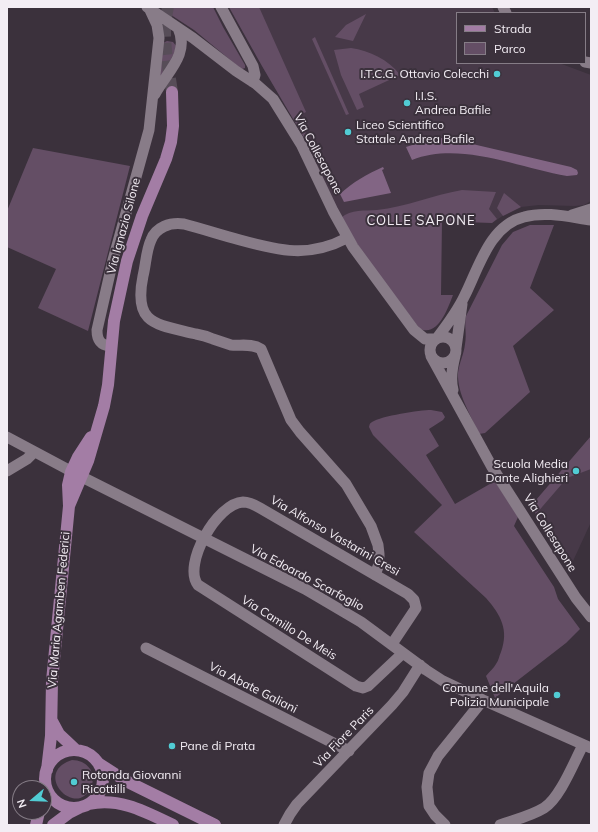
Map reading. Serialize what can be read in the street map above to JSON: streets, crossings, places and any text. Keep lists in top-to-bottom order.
{
  "streets": {
    "street": [
      "Via Collesapone",
      "Via Ignazio Silone",
      "Via Alfonso Vastarini Cresi",
      "Via Edoardo Scarfoglio",
      "Via Maria Agamben Federici",
      "Via Camillo De Meis",
      "Via Abate Galiani",
      "Via Fiore Paris"
    ]
  },
  "crossings": [
    ["Via Ignazio Silone", "Via Edoardo Scarfoglio"],
    ["Via Ignazio Silone", "Via Maria Agamben Federici"],
    ["Via Alfonso Vastarini Cresi", "Via Edoardo Scarfoglio"],
    ["Via Alfonso Vastarini Cresi", "Via Camillo De Meis"],
    ["Via Edoardo Scarfoglio", "Via Maria Agamben Federici"],
    ["Via Edoardo Scarfoglio", "Via Camillo De Meis"],
    ["Via Edoardo Scarfoglio", "Via Fiore Paris"],
    ["Via Abate Galiani", "Via Fiore Paris"]
  ],
  "districts": ["COLLE SAPONE"],
  "places": [
    "I.T.C.G. Ottavio Colecchi",
    "I.I.S. Andrea Bafile",
    "Liceo Scientifico Statale Andrea Bafile",
    "Scuola Media Dante Alighieri",
    "Comune dell'Aquila Polizia Municipale",
    "Pane di Prata",
    "Rotonda Giovanni Ricottilli"
  ],
  "legend": ["Strada", "Parco"],
  "north": "left"
}
